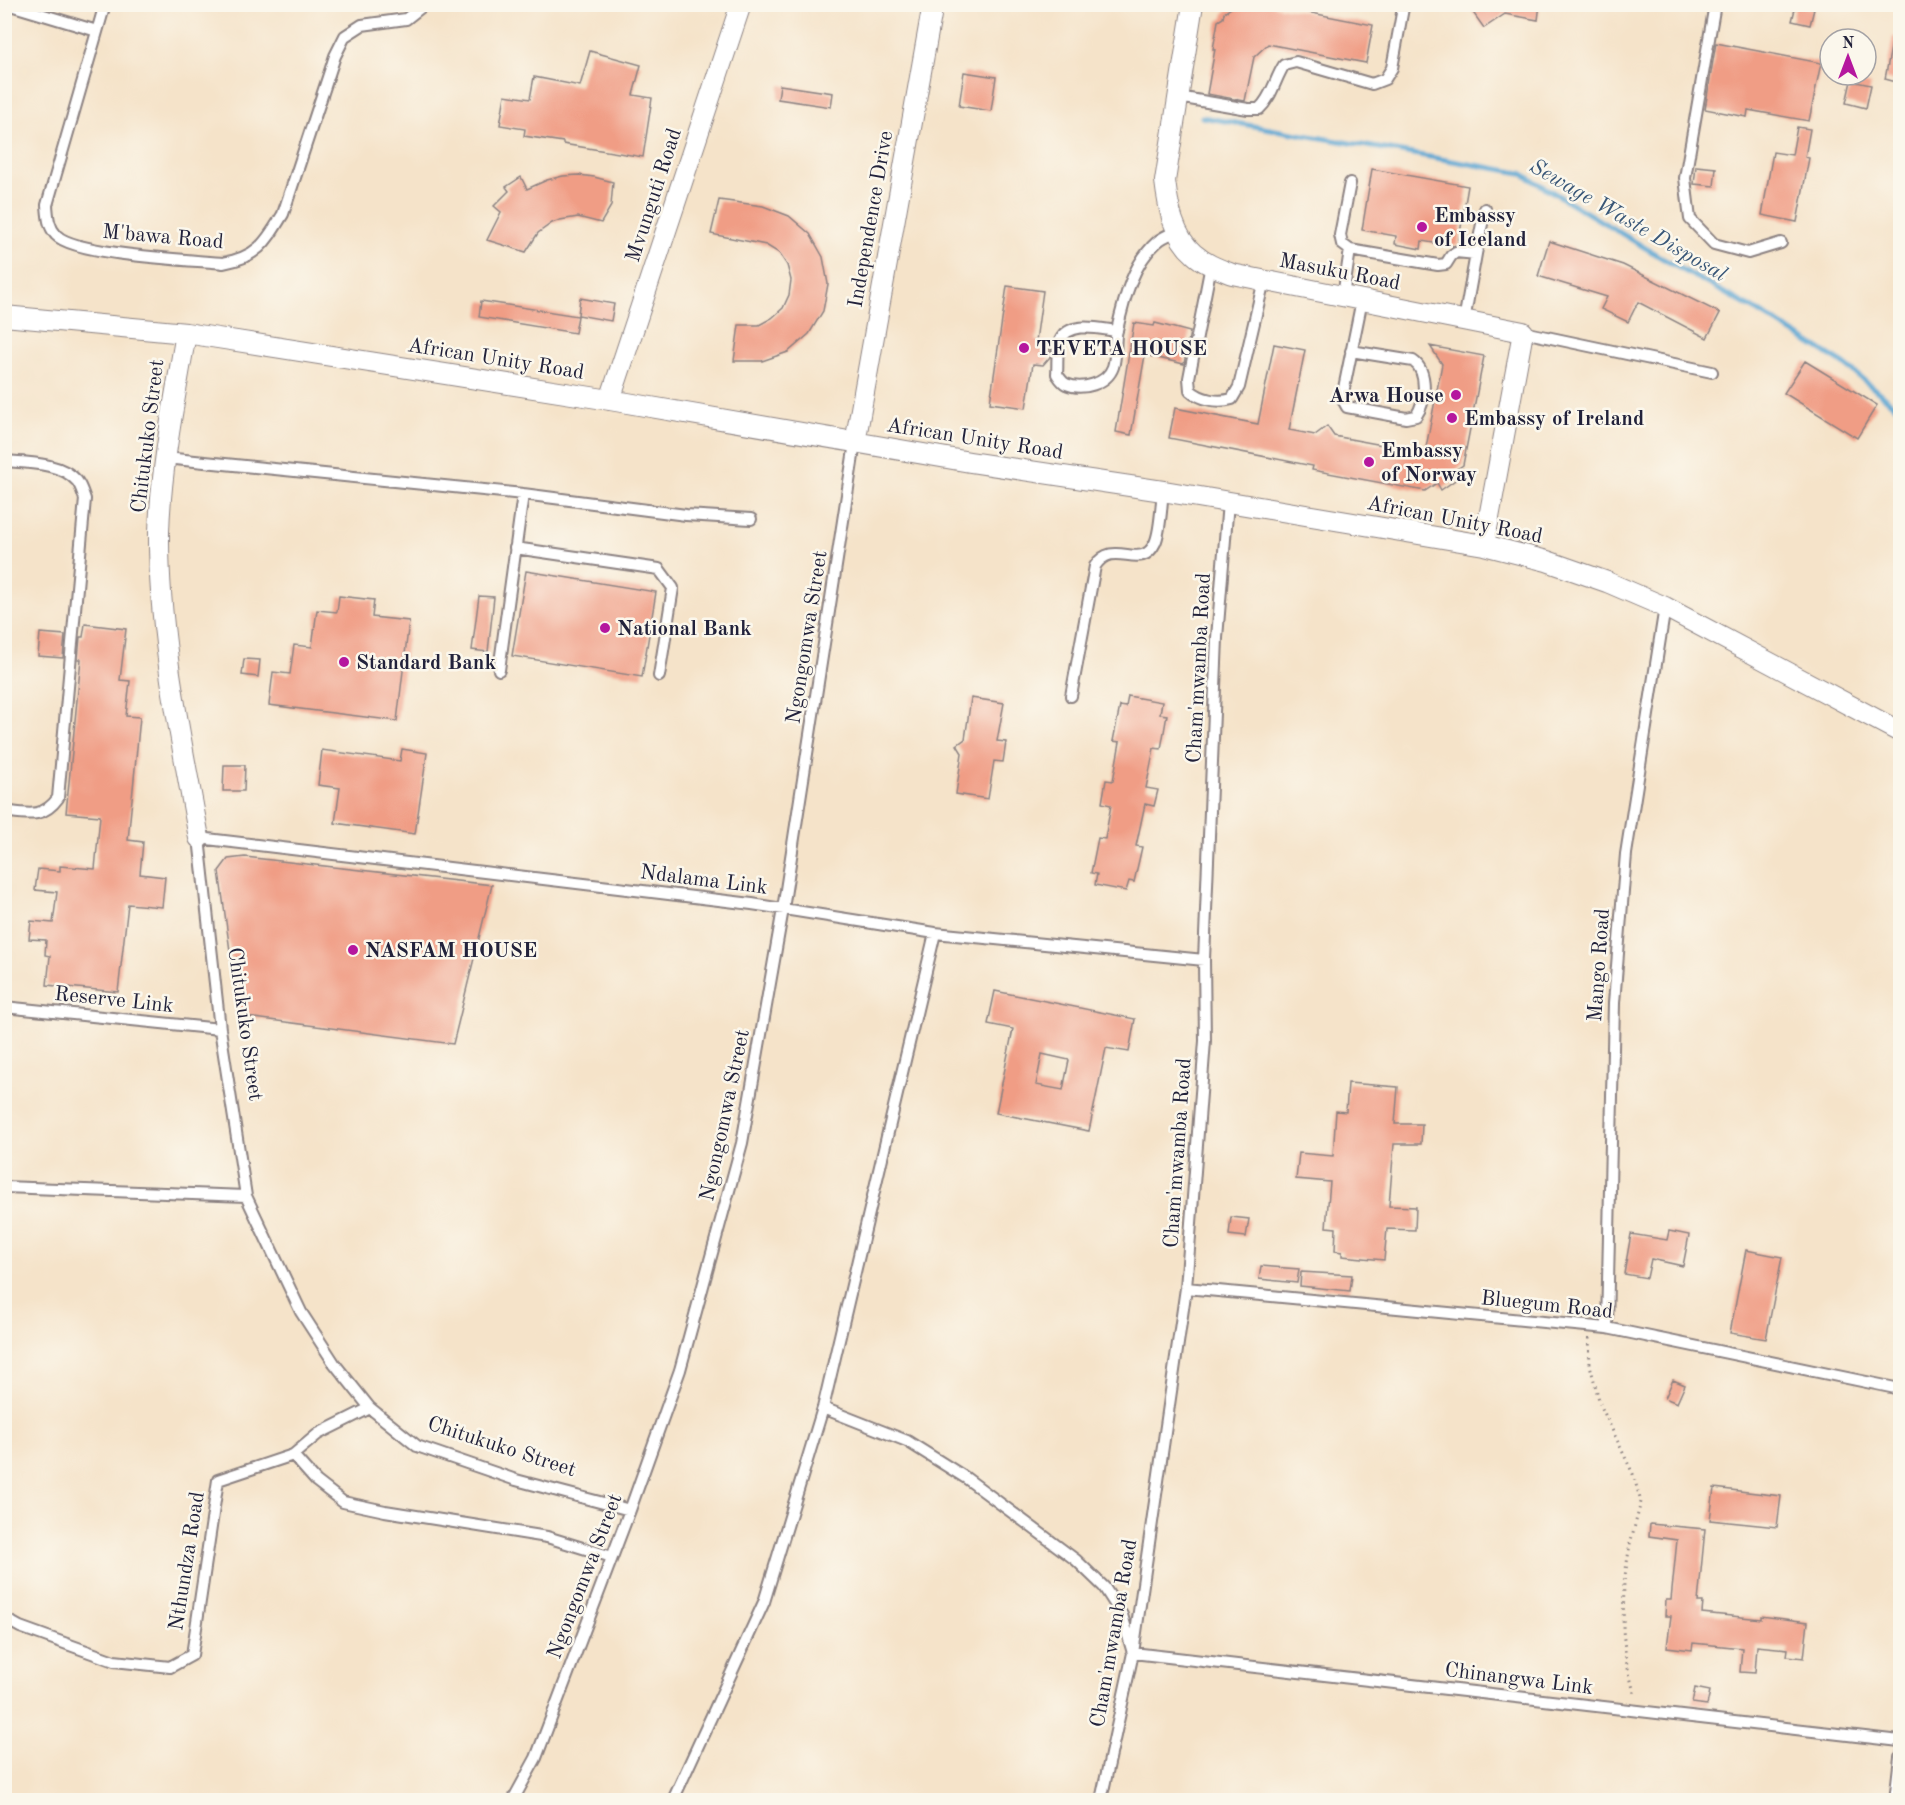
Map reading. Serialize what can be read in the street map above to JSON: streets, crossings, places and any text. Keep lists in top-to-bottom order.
{
  "streets": {
    "street": [
      "Mvunguti Road",
      "Independence Drive",
      "Masuku Road",
      "African Unity Road",
      "Chitukuko Street"
    ],
    "lane": [
      "M'bawa Road",
      "Ngongomwa Street",
      "Cham'mwamba Road",
      "Ndalama Link",
      "Mango Road",
      "Reserve Link",
      "Bluegum Road",
      "Nthundza Road",
      "Chinangwa Link"
    ]
  },
  "crossings": [
    ["Mvunguti Road", "African Unity Road"],
    ["Independence Drive", "African Unity Road"],
    ["Independence Drive", "Ngongomwa Street"],
    ["African Unity Road", "Chitukuko Street"],
    ["African Unity Road", "Ngongomwa Street"],
    ["African Unity Road", "Cham'mwamba Road"],
    ["African Unity Road", "Mango Road"],
    ["Chitukuko Street", "Ngongomwa Street"],
    ["Chitukuko Street", "Ndalama Link"],
    ["Chitukuko Street", "Reserve Link"],
    ["Chitukuko Street", "Nthundza Road"],
    ["Ngongomwa Street", "Ndalama Link"],
    ["Cham'mwamba Road", "Ndalama Link"],
    ["Cham'mwamba Road", "Bluegum Road"],
    ["Cham'mwamba Road", "Chinangwa Link"],
    ["Mango Road", "Bluegum Road"]
  ],
  "water": ["Sewage Waste Disposal"],
  "places": [
    "Embassy of Iceland",
    "TEVETA HOUSE",
    "Arwa House",
    "Embassy of Ireland",
    "Embassy of Norway",
    "National Bank",
    "Standard Bank",
    "NASFAM HOUSE"
  ],
  "north": "top"
}
